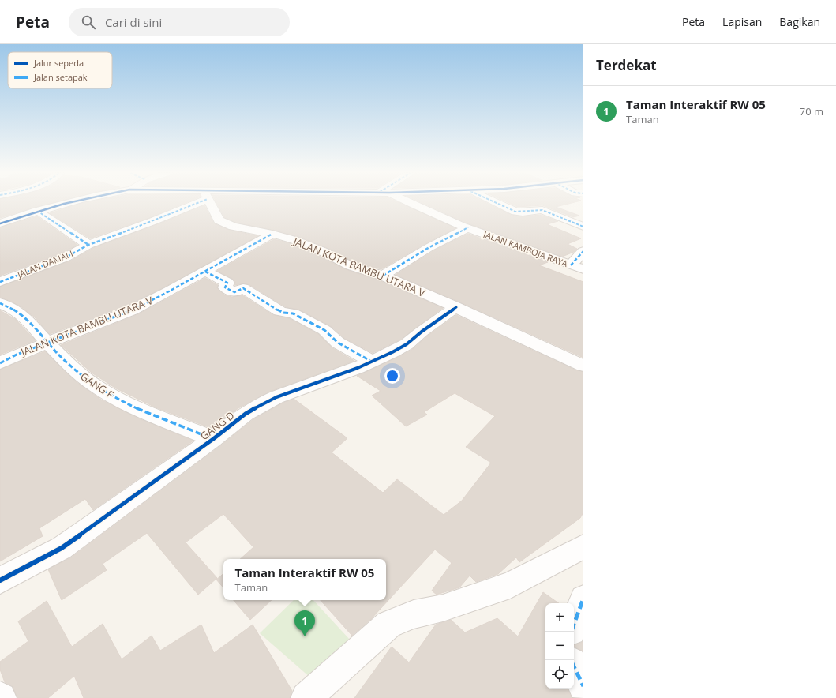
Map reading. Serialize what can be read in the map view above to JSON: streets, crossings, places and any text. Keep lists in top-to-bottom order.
{
  "streets": {
    "street": [
      "JALAN KAMBOJA RAYA",
      "JALAN DAMAI I",
      "JALAN KOTA BAMBU UTARA V",
      "GANG F",
      "GANG D"
    ]
  },
  "crossings": [
    ["JALAN KOTA BAMBU UTARA V", "GANG F"],
    ["JALAN KOTA BAMBU UTARA V", "GANG D"],
    ["GANG F", "GANG D"]
  ],
  "legend": ["Jalur sepeda", "Jalan setapak"],
  "page": {
    "header": "Peta",
    "search": "Cari di sini",
    "nav": ["Peta", "Lapisan", "Bagikan"],
    "heading": "Terdekat",
    "list": [
      {
        "mark": "1",
        "name": "Taman Interaktif RW 05",
        "note": "Taman",
        "value": "70 m"
      }
    ],
    "popup": ["Taman Interaktif RW 05", "Taman"],
    "map_buttons": ["+", "−"],
    "pins": "1"
  }
}
